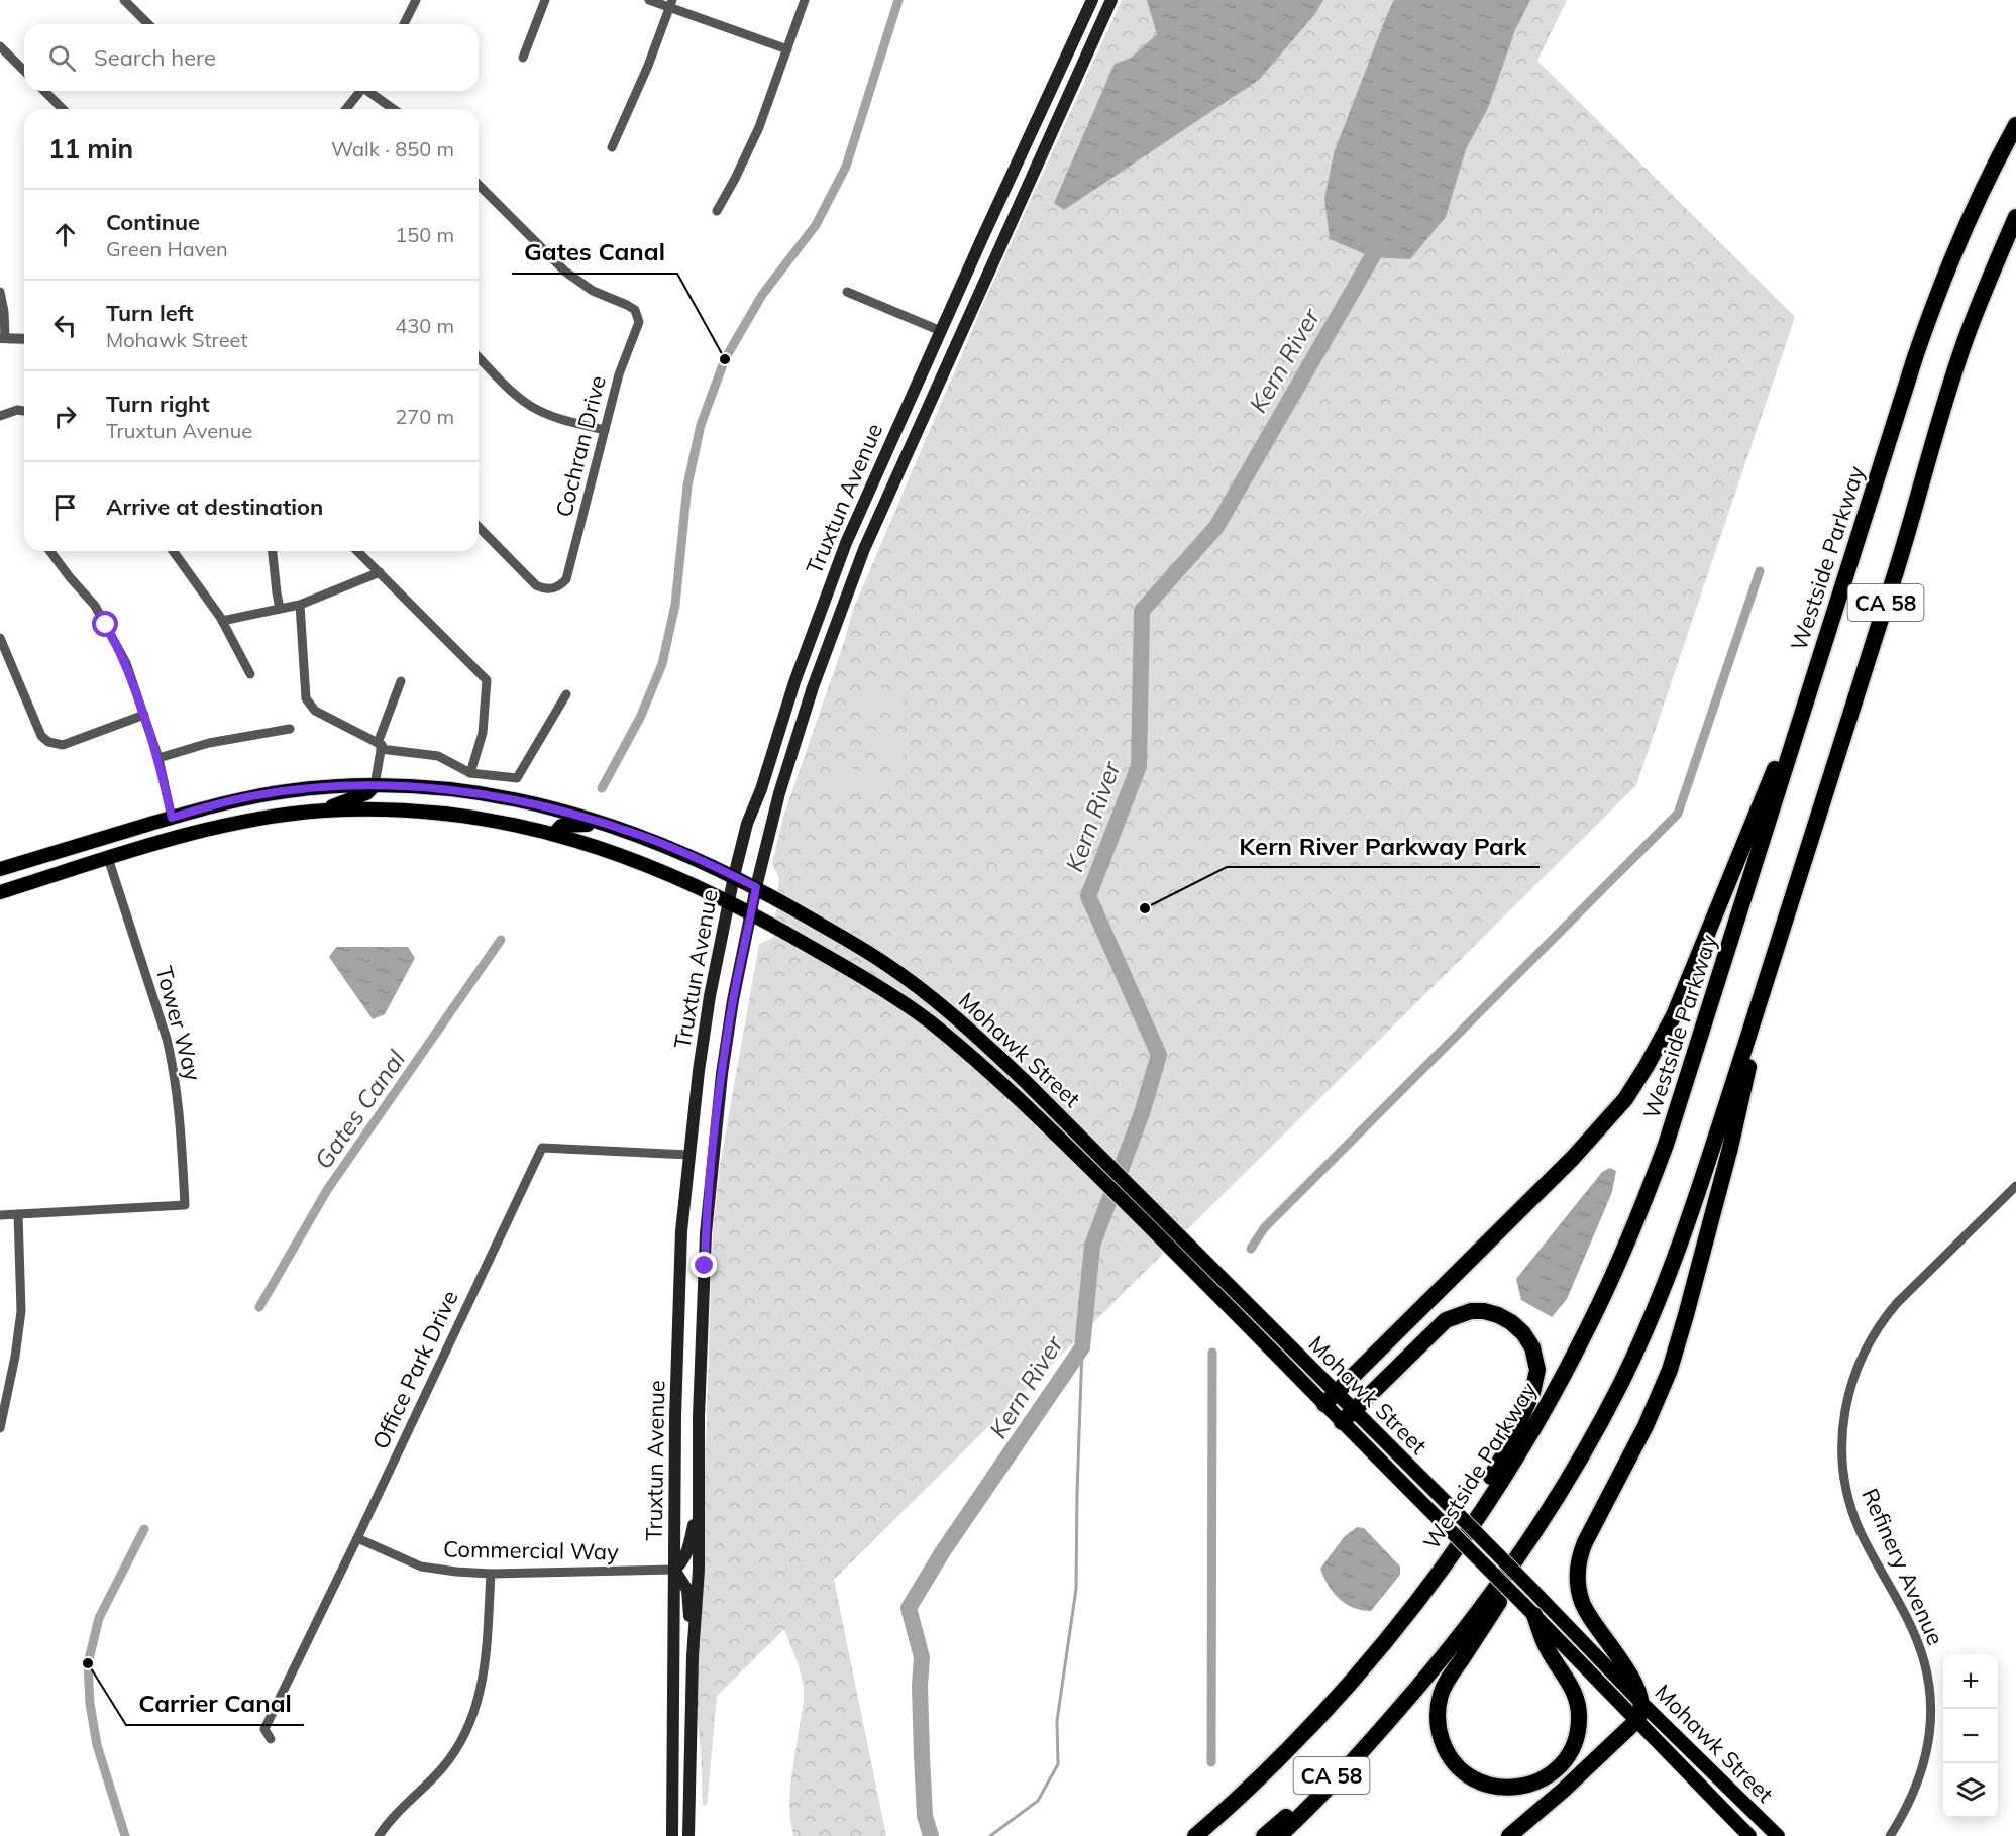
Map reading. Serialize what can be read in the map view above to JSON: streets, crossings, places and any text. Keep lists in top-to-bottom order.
{
  "streets": {
    "highway": ["Westside Parkway", "CA 58"],
    "main road": ["Truxtun Avenue", "Mohawk Street"],
    "street": [
      "Cochran Drive",
      "Tower Way",
      "Office Park Drive",
      "Commercial Way",
      "Refinery Avenue"
    ]
  },
  "crossings": [
    ["Truxtun Avenue", "Mohawk Street"],
    ["Truxtun Avenue", "Office Park Drive"],
    ["Truxtun Avenue", "Commercial Way"],
    ["Tower Way", "Mohawk Street"],
    ["Office Park Drive", "Commercial Way"]
  ],
  "water": ["Kern River", "Gates Canal"],
  "places": ["Gates Canal", "Kern River Parkway Park", "Carrier Canal"],
  "page": {
    "search": "Search here",
    "heading": ["11 min", "Walk · 850 m"],
    "list": [
      ["Continue", "Green Haven", "150 m"],
      ["Turn left", "Mohawk Street", "430 m"],
      ["Turn right", "Truxtun Avenue", "270 m"],
      "Arrive at destination"
    ],
    "map_buttons": ["+", "−"]
  }
}
